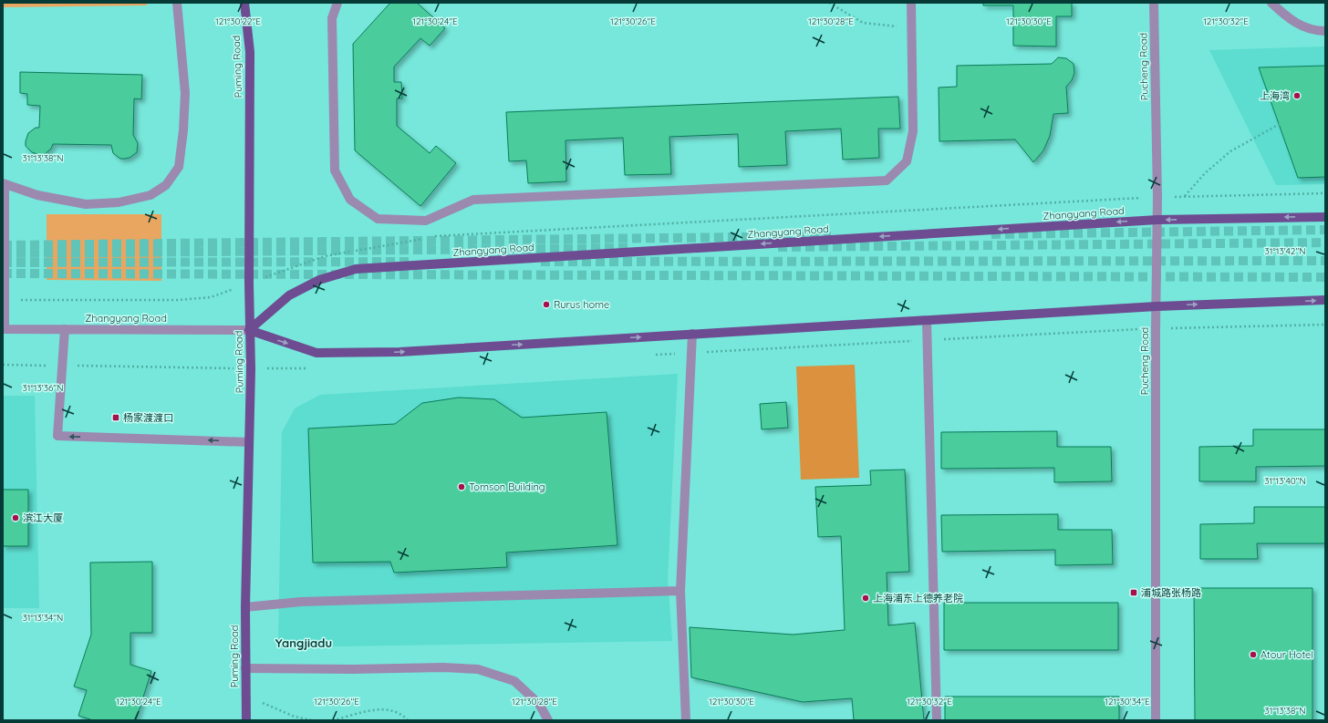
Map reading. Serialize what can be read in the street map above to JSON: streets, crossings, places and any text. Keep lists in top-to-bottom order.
{
  "streets": {
    "main road": ["Puming Road", "Zhangyang Road"],
    "street": ["Pucheng Road"]
  },
  "crossings": [
    ["Puming Road", "Zhangyang Road"],
    ["Pucheng Road", "Zhangyang Road"]
  ],
  "districts": ["Yangjiadu"],
  "places": {
    "other": [
      "上海湾",
      "Rurus home",
      "Tomson Building",
      "滨江大厦",
      "上海浦东上德养老院",
      "Atour Hotel"
    ],
    "transit": ["杨家渡渡口", "浦城路张杨路"]
  },
  "coordinates": [
    "121°30'22\"E",
    "121°30'24\"E",
    "121°30'26\"E",
    "121°30'28\"E",
    "121°30'30\"E",
    "121°30'32\"E",
    "31°13'38\"N",
    "31°13'42\"N",
    "31°13'36\"N",
    "31°13'40\"N",
    "31°13'34\"N",
    "121°30'34\"E"
  ]
}
